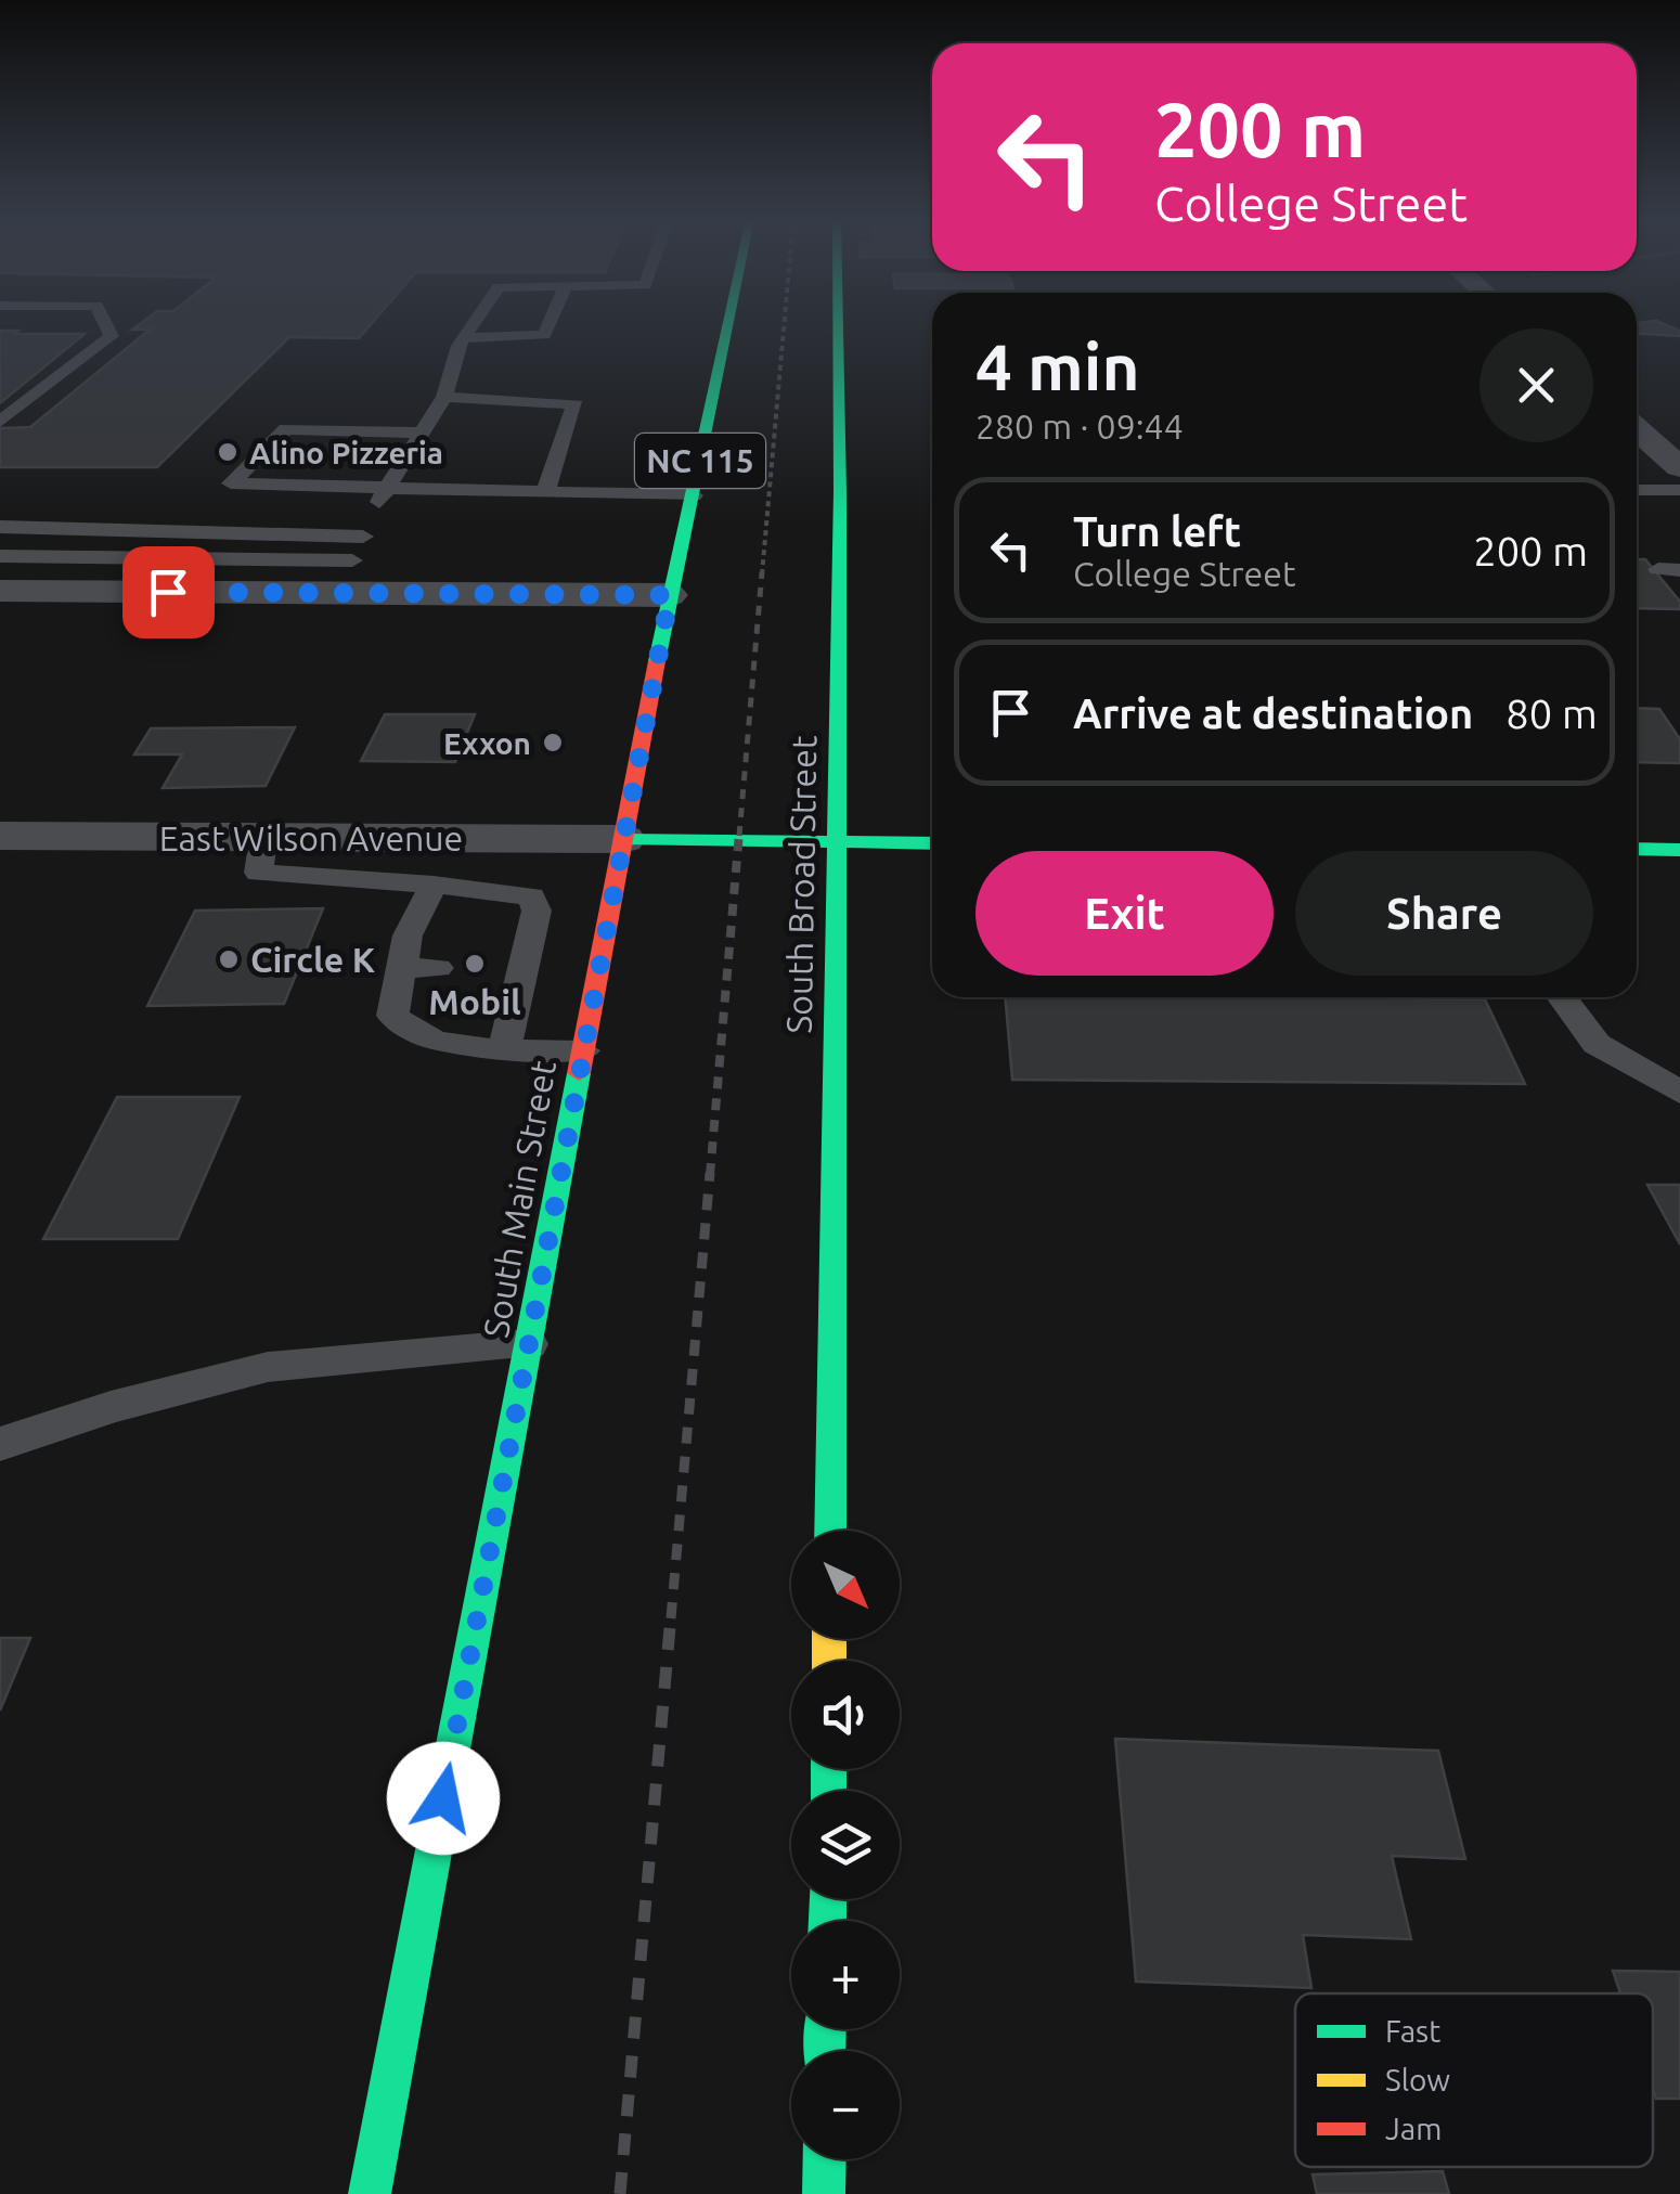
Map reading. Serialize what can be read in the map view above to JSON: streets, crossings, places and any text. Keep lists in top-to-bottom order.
{
  "streets": {
    "street": [
      "NC 115",
      "East Wilson Avenue",
      "South Broad Street",
      "South Main Street"
    ]
  },
  "crossings": [
    ["East Wilson Avenue", "South Main Street"]
  ],
  "places": [
    "Alino Pizzeria",
    "Exxon",
    "Circle K",
    "Mobil"
  ],
  "legend": ["Fast", "Slow", "Jam"],
  "north": "bottom right",
  "page": {
    "turn": ["200 m", "College Street"],
    "heading": ["4 min", "280 m · 09:44"],
    "list": [
      {
        "name": "Turn left",
        "note": "College Street",
        "value": "200 m"
      },
      {
        "name": "Arrive at destination",
        "value": "80 m"
      }
    ],
    "buttons": ["Exit", "Share"],
    "map_buttons": ["+", "−"]
  }
}
